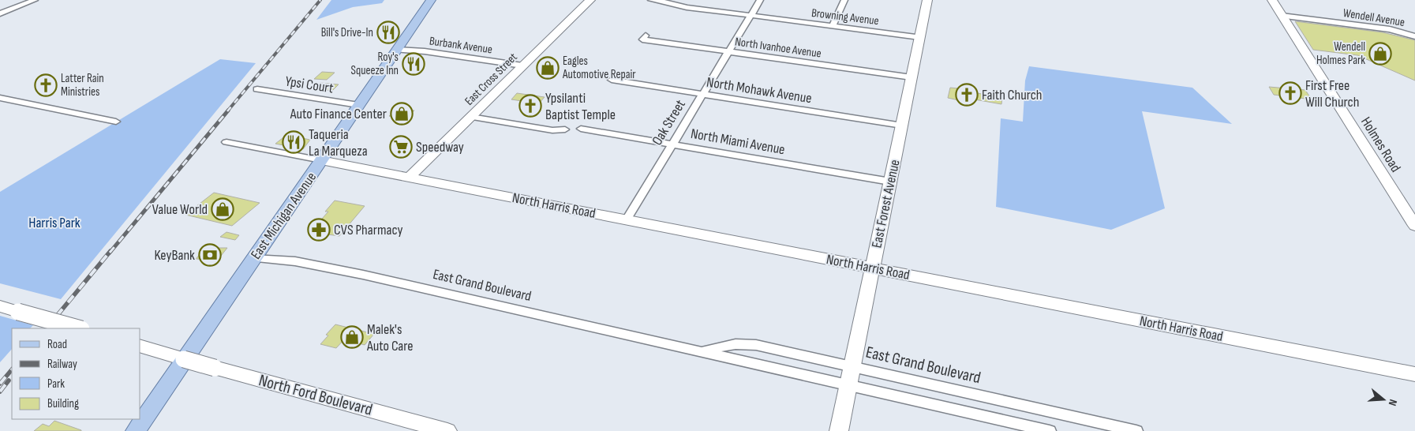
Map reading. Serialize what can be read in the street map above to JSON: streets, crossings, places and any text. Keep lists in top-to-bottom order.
{
  "streets": {
    "main road": ["East Michigan Avenue"],
    "street": [
      "Browning Avenue",
      "Wendell Avenue",
      "Burbank Avenue",
      "North Ivanhoe Avenue",
      "East Cross Street",
      "Ypsi Court",
      "North Mohawk Avenue",
      "Oak Street",
      "North Miami Avenue",
      "Holmes Road",
      "East Forest Avenue",
      "North Harris Road",
      "East Grand Boulevard",
      "North Ford Boulevard"
    ]
  },
  "crossings": [
    ["Browning Avenue", "Oak Street"],
    ["Browning Avenue", "East Forest Avenue"],
    ["Wendell Avenue", "Holmes Road"],
    ["Burbank Avenue", "East Cross Street"],
    ["Burbank Avenue", "East Michigan Avenue"],
    ["North Ivanhoe Avenue", "Oak Street"],
    ["North Ivanhoe Avenue", "East Forest Avenue"],
    ["East Cross Street", "North Harris Road"],
    ["Ypsi Court", "East Michigan Avenue"],
    ["North Mohawk Avenue", "Oak Street"],
    ["North Mohawk Avenue", "East Forest Avenue"],
    ["Oak Street", "North Miami Avenue"],
    ["Oak Street", "North Harris Road"],
    ["North Miami Avenue", "East Forest Avenue"],
    ["East Forest Avenue", "North Harris Road"],
    ["East Forest Avenue", "East Grand Boulevard"],
    ["North Harris Road", "East Michigan Avenue"],
    ["East Michigan Avenue", "East Grand Boulevard"]
  ],
  "parks": ["Harris Park"],
  "places": {
    "restaurant": ["Bill's Drive-In", "Roy's Squeeze Inn", "Taqueria La Marqueza"],
    "shop": [
      "Wendell Holmes Park",
      "Eagles Automotive Repair",
      "Auto Finance Center",
      "Value World",
      "Malek's Auto Care"
    ],
    "church": [
      "Latter Rain Ministries",
      "First Free Will Church",
      "Faith Church",
      "Ypsilanti Baptist Temple"
    ],
    "supermarket": ["Speedway"],
    "pharmacy": ["CVS Pharmacy"],
    "bank": ["KeyBank"]
  },
  "legend": [
    "Road",
    "Railway",
    "Park",
    "Building"
  ],
  "north": "right"
}
